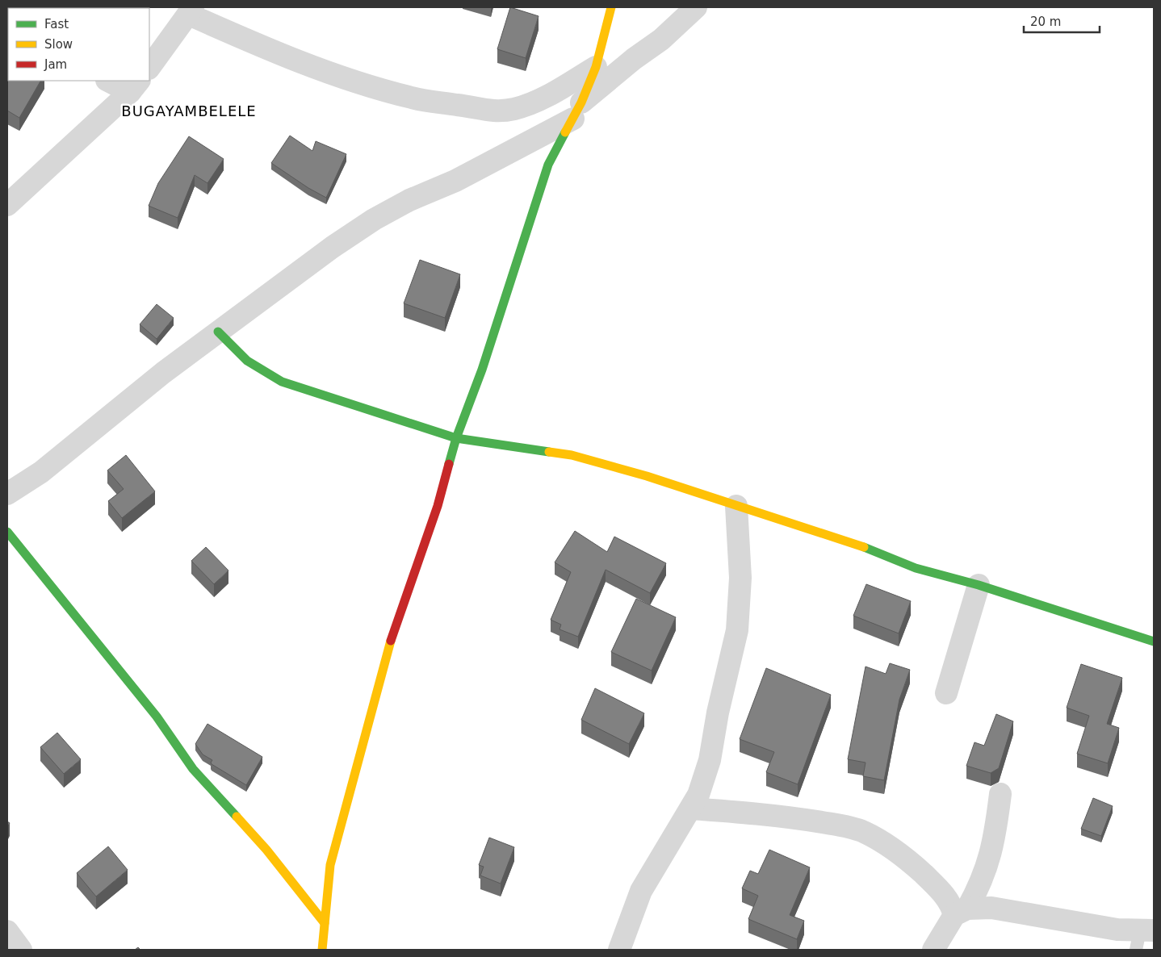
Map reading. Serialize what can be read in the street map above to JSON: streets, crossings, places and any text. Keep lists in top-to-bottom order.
{
  "districts": ["BUGAYAMBELELE"],
  "legend": ["Fast", "Slow", "Jam"],
  "scale_bar": "20 m"
}
